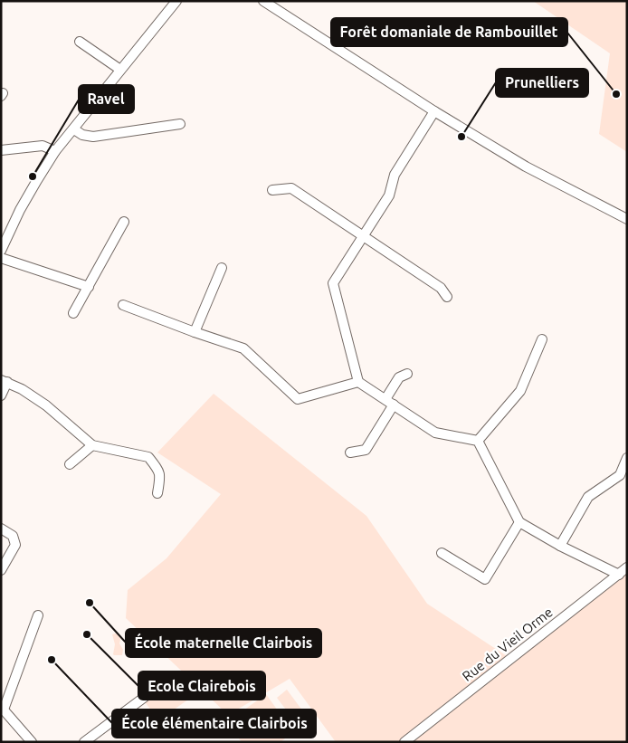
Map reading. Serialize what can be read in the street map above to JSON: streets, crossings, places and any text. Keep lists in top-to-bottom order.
{
  "streets": {
    "street": ["Rue du Vieil Orme"]
  },
  "places": [
    "Forêt domaniale de Rambouillet",
    "Prunelliers",
    "Ravel",
    "École maternelle Clairbois",
    "Ecole Clairebois",
    "École élémentaire Clairbois"
  ]
}
